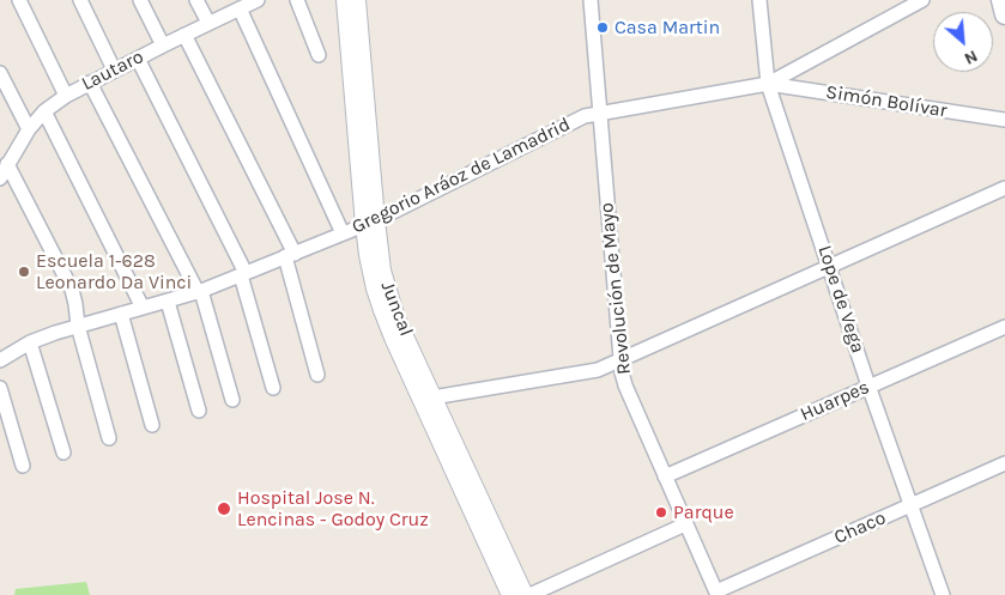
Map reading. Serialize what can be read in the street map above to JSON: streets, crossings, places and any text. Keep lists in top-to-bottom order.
{
  "streets": {
    "street": [
      "Lautaro",
      "Simón Bolívar",
      "Gregorio Aráoz de Lamadrid",
      "Revolución de Mayo",
      "Lope de Vega",
      "Juncal",
      "Huarpes",
      "Chaco"
    ]
  },
  "crossings": [
    ["Simón Bolívar", "Gregorio Aráoz de Lamadrid"],
    ["Simón Bolívar", "Lope de Vega"],
    ["Gregorio Aráoz de Lamadrid", "Revolución de Mayo"],
    ["Gregorio Aráoz de Lamadrid", "Lope de Vega"],
    ["Gregorio Aráoz de Lamadrid", "Juncal"],
    ["Revolución de Mayo", "Huarpes"],
    ["Revolución de Mayo", "Chaco"],
    ["Lope de Vega", "Huarpes"],
    ["Lope de Vega", "Chaco"]
  ],
  "places": [
    "Casa Martin",
    "Escuela 1-628 Leonardo Da Vinci",
    "Hospital Jose N. Lencinas - Godoy Cruz",
    "Parque"
  ],
  "north": "bottom right"
}
